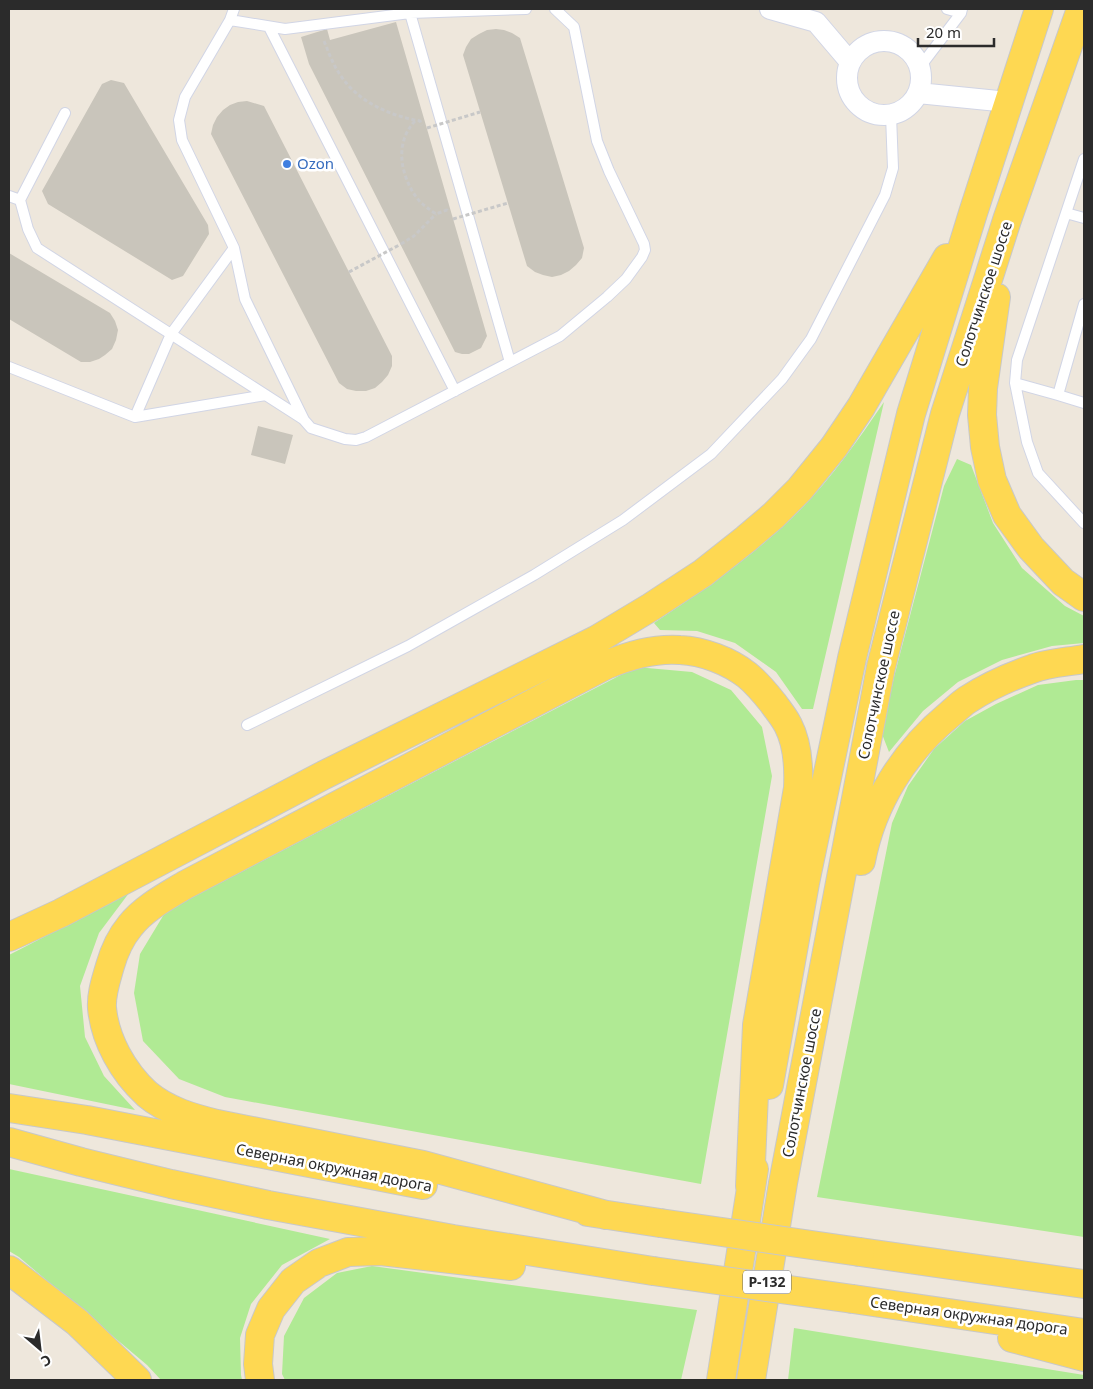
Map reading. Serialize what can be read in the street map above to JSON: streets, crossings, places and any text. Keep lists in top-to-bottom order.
{
  "streets": {
    "main road": ["Солотчинское шоссе", "Северная окружная дорога", "Р-132"]
  },
  "places": ["Ozon"],
  "scale_bar": "20 m",
  "north": "bottom right"
}
